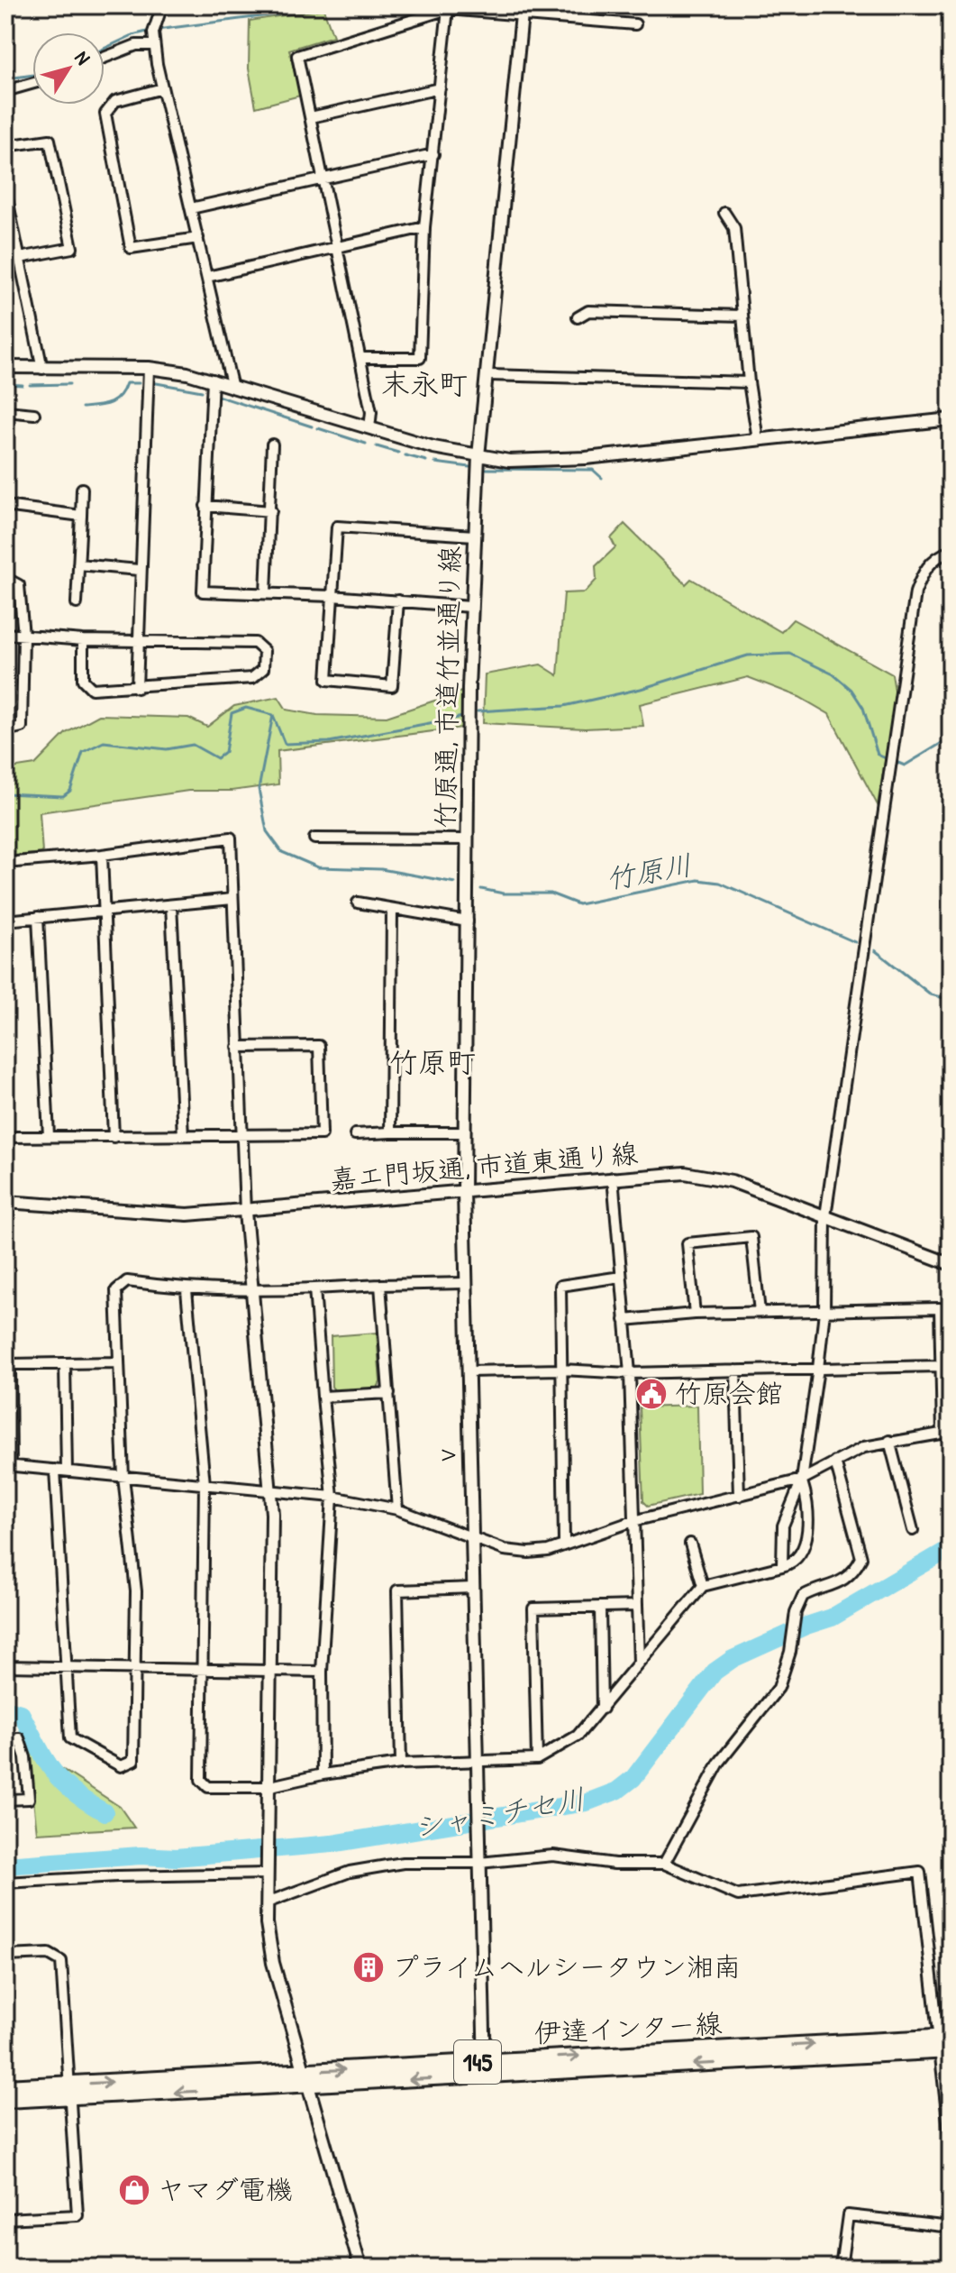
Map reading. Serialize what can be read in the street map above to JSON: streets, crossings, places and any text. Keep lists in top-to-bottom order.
{
  "streets": {
    "main road": ["伊達インター線", "145"],
    "street": ["竹原通, 市道竹並通り線", "嘉エ門坂通, 市道東通り線", "ｖ"]
  },
  "crossings": [
    ["竹原通, 市道竹並通り線", "嘉エ門坂通, 市道東通り線"],
    ["竹原通, 市道竹並通り線", "ｖ"]
  ],
  "districts": ["末永町", "竹原町"],
  "water": ["竹原川", "シャミチセ川"],
  "places": {
    "public building": ["竹原会館"],
    "building": ["プライムヘルシータウン湘南"],
    "shop": ["ヤマダ電機"]
  },
  "north": "top right"
}
